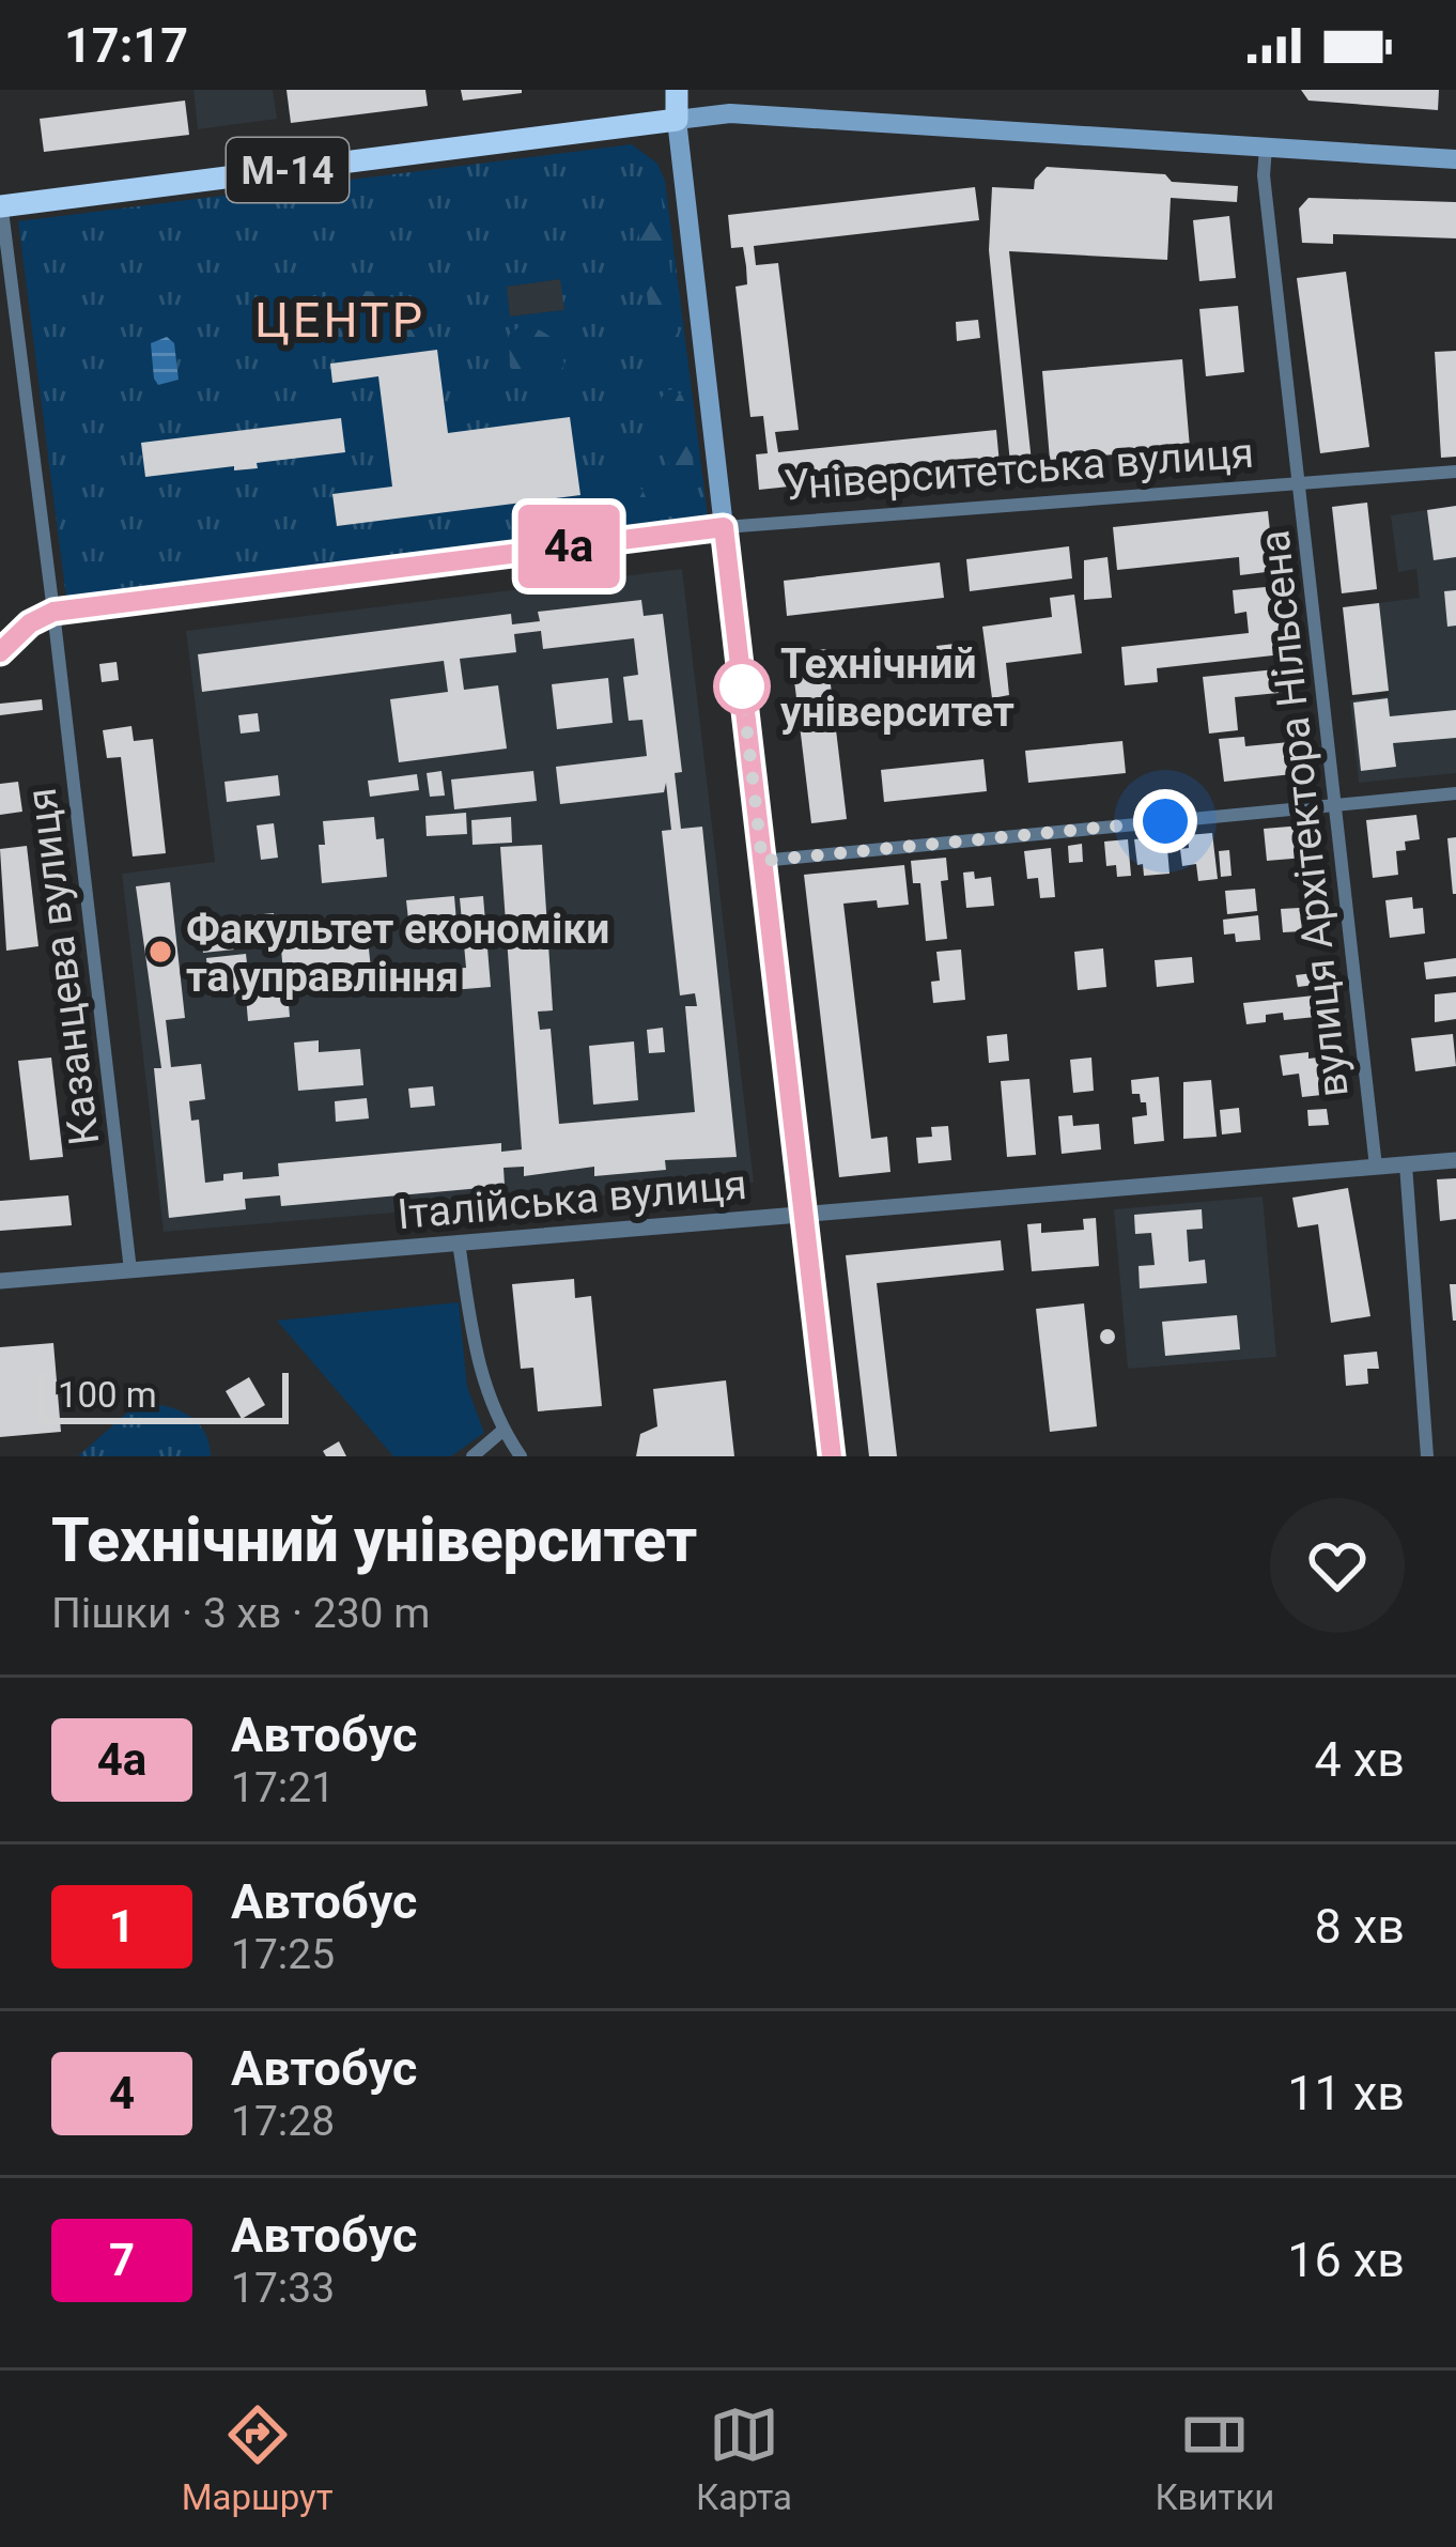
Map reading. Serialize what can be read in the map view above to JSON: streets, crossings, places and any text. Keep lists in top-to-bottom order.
{
  "streets": {
    "highway": ["М-14"],
    "main road": ["Університетська вулиця"],
    "street": ["вулиця Архітектора Нільсена", "Казанцева вулиця", "Італійська вулиця"]
  },
  "crossings": [
    ["М-14", "Казанцева вулиця"],
    ["Університетська вулиця", "вулиця Архітектора Нільсена"],
    ["Університетська вулиця", "Казанцева вулиця"],
    ["вулиця Архітектора Нільсена", "Італійська вулиця"],
    ["Казанцева вулиця", "Італійська вулиця"]
  ],
  "districts": ["ЦЕНТР"],
  "places": ["Технічний університет", "Факультет економіки та управління"],
  "lines": ["bus line 4а"],
  "scale_bar": "100 m",
  "page": {
    "status": "17:17",
    "on_map": "4а",
    "scale": "100 m",
    "heading": ["Технічний університет", "Пішки · 3 хв · 230 m"],
    "list": [
      {
        "mark": "4а",
        "name": "Автобус",
        "note": "17:21",
        "value": "4 хв"
      },
      {
        "mark": "1",
        "name": "Автобус",
        "note": "17:25",
        "value": "8 хв"
      },
      {
        "mark": "4",
        "name": "Автобус",
        "note": "17:28",
        "value": "11 хв"
      },
      {
        "mark": "7",
        "name": "Автобус",
        "note": "17:33",
        "value": "16 хв"
      }
    ],
    "tabs": ["Маршрут", "Карта", "Квитки"]
  }
}
